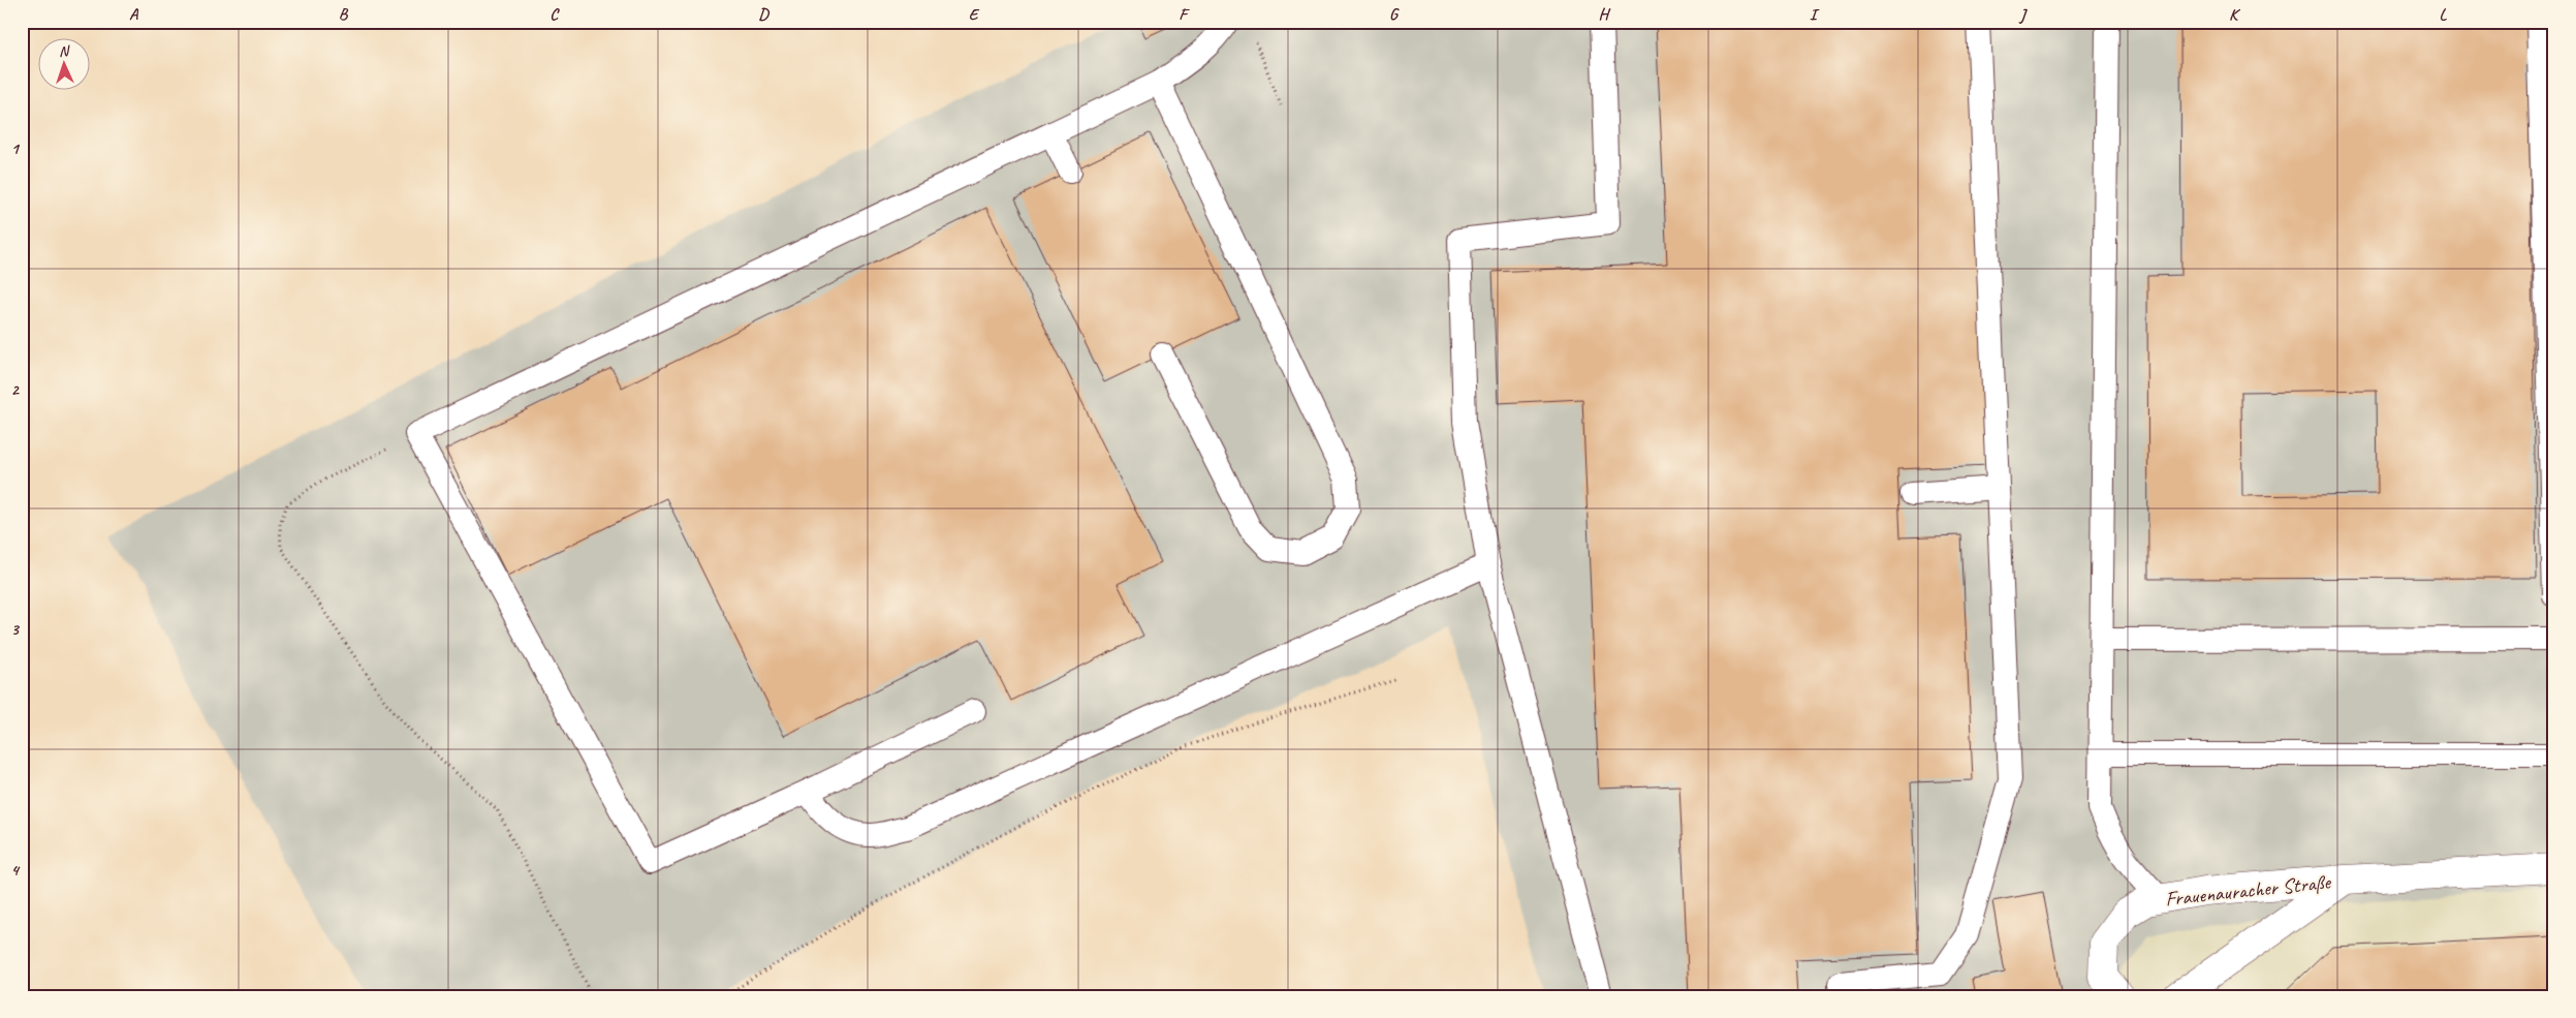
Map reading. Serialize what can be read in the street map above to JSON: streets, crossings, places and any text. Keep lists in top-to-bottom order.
{
  "streets": {
    "street": ["Frauenauracher Straße"]
  },
  "north": "top",
  "grid": {
    "columns": [
      "A",
      "B",
      "C",
      "D",
      "E",
      "F",
      "G",
      "H",
      "I",
      "J",
      "K",
      "L"
    ],
    "rows": [
      "1",
      "2",
      "3",
      "4"
    ]
  }
}
